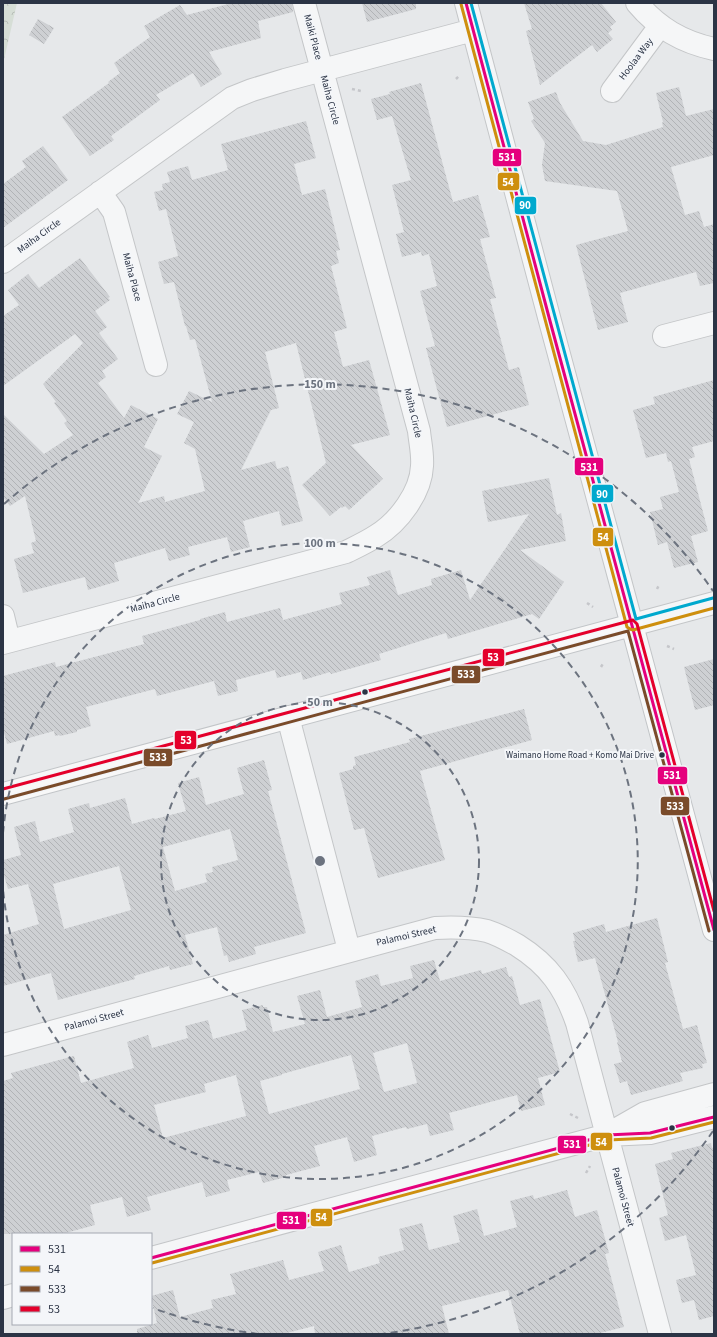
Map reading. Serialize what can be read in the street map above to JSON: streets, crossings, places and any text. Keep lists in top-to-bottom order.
{
  "streets": {
    "street": [
      "Maiki Place",
      "Hoolaa Way",
      "Maiha Circle",
      "Maiha Place",
      "Palamoi Street"
    ]
  },
  "crossings": [
    ["Maiki Place", "Maiha Circle"],
    ["Maiha Circle", "Maiha Place"]
  ],
  "places": ["Waimano Home Road + Komo Mai Drive"],
  "lines": [
    "transit line 531",
    "transit line 90",
    "transit line 54",
    "transit line 53",
    "transit line 533"
  ],
  "legend": [
    "531",
    "54",
    "533",
    "53"
  ],
  "rings": ["150 m", "100 m", "50 m"]
}
